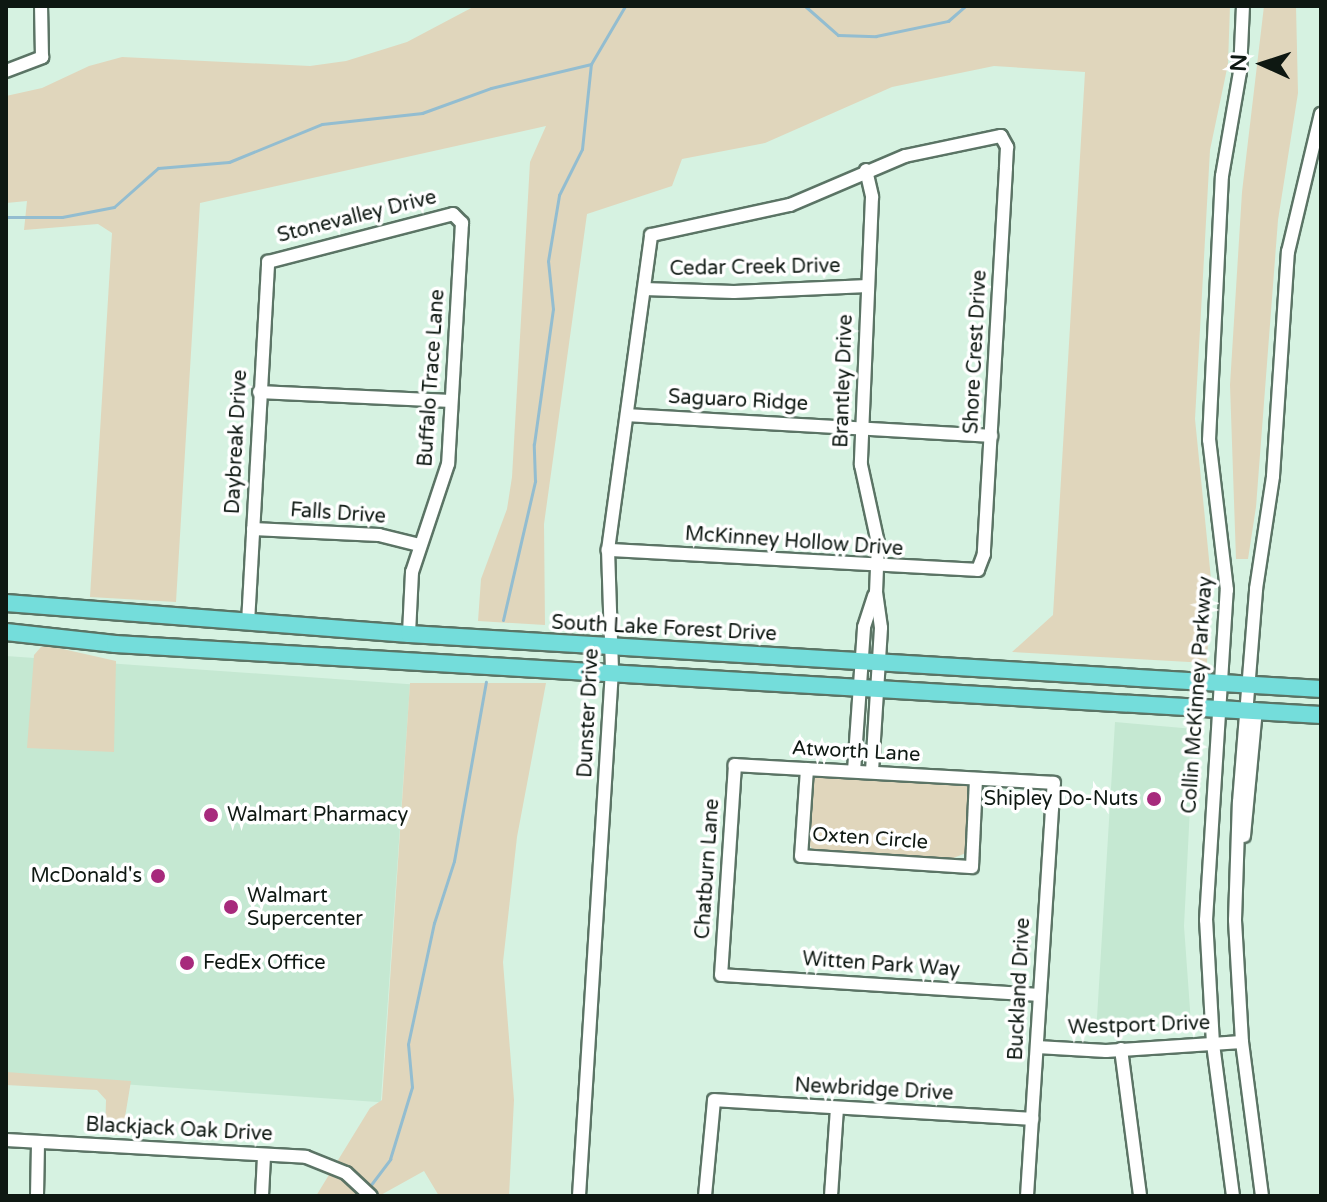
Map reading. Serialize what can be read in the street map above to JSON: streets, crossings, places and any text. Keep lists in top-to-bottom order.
{
  "streets": {
    "main road": ["South Lake Forest Drive"],
    "street": [
      "Stonevalley Drive",
      "Cedar Creek Drive",
      "Shore Crest Drive",
      "Buffalo Trace Lane",
      "Brantley Drive",
      "Saguaro Ridge",
      "Daybreak Drive",
      "Falls Drive",
      "McKinney Hollow Drive",
      "Collin McKinney Parkway",
      "Dunster Drive",
      "Atworth Lane",
      "Oxten Circle",
      "Chatburn Lane",
      "Witten Park Way",
      "Buckland Drive",
      "Westport Drive",
      "Newbridge Drive",
      "Blackjack Oak Drive"
    ]
  },
  "crossings": [
    ["Stonevalley Drive", "Buffalo Trace Lane"],
    ["Stonevalley Drive", "Daybreak Drive"],
    ["Cedar Creek Drive", "Brantley Drive"],
    ["Cedar Creek Drive", "Dunster Drive"],
    ["Shore Crest Drive", "Brantley Drive"],
    ["Shore Crest Drive", "Saguaro Ridge"],
    ["Shore Crest Drive", "McKinney Hollow Drive"],
    ["Shore Crest Drive", "Dunster Drive"],
    ["Buffalo Trace Lane", "Falls Drive"],
    ["Buffalo Trace Lane", "South Lake Forest Drive"],
    ["Brantley Drive", "Saguaro Ridge"],
    ["Brantley Drive", "McKinney Hollow Drive"],
    ["Brantley Drive", "South Lake Forest Drive"],
    ["Brantley Drive", "Dunster Drive"],
    ["Brantley Drive", "Atworth Lane"],
    ["Saguaro Ridge", "Dunster Drive"],
    ["Daybreak Drive", "Falls Drive"],
    ["Daybreak Drive", "South Lake Forest Drive"],
    ["McKinney Hollow Drive", "Dunster Drive"],
    ["South Lake Forest Drive", "Collin McKinney Parkway"],
    ["South Lake Forest Drive", "Dunster Drive"],
    ["Collin McKinney Parkway", "Westport Drive"],
    ["Atworth Lane", "Oxten Circle"],
    ["Atworth Lane", "Chatburn Lane"],
    ["Atworth Lane", "Buckland Drive"],
    ["Chatburn Lane", "Witten Park Way"],
    ["Witten Park Way", "Buckland Drive"],
    ["Buckland Drive", "Westport Drive"],
    ["Buckland Drive", "Newbridge Drive"]
  ],
  "places": [
    "Shipley Do-Nuts",
    "Walmart Pharmacy",
    "McDonald's",
    "Walmart Supercenter",
    "FedEx Office"
  ],
  "north": "left"
}
